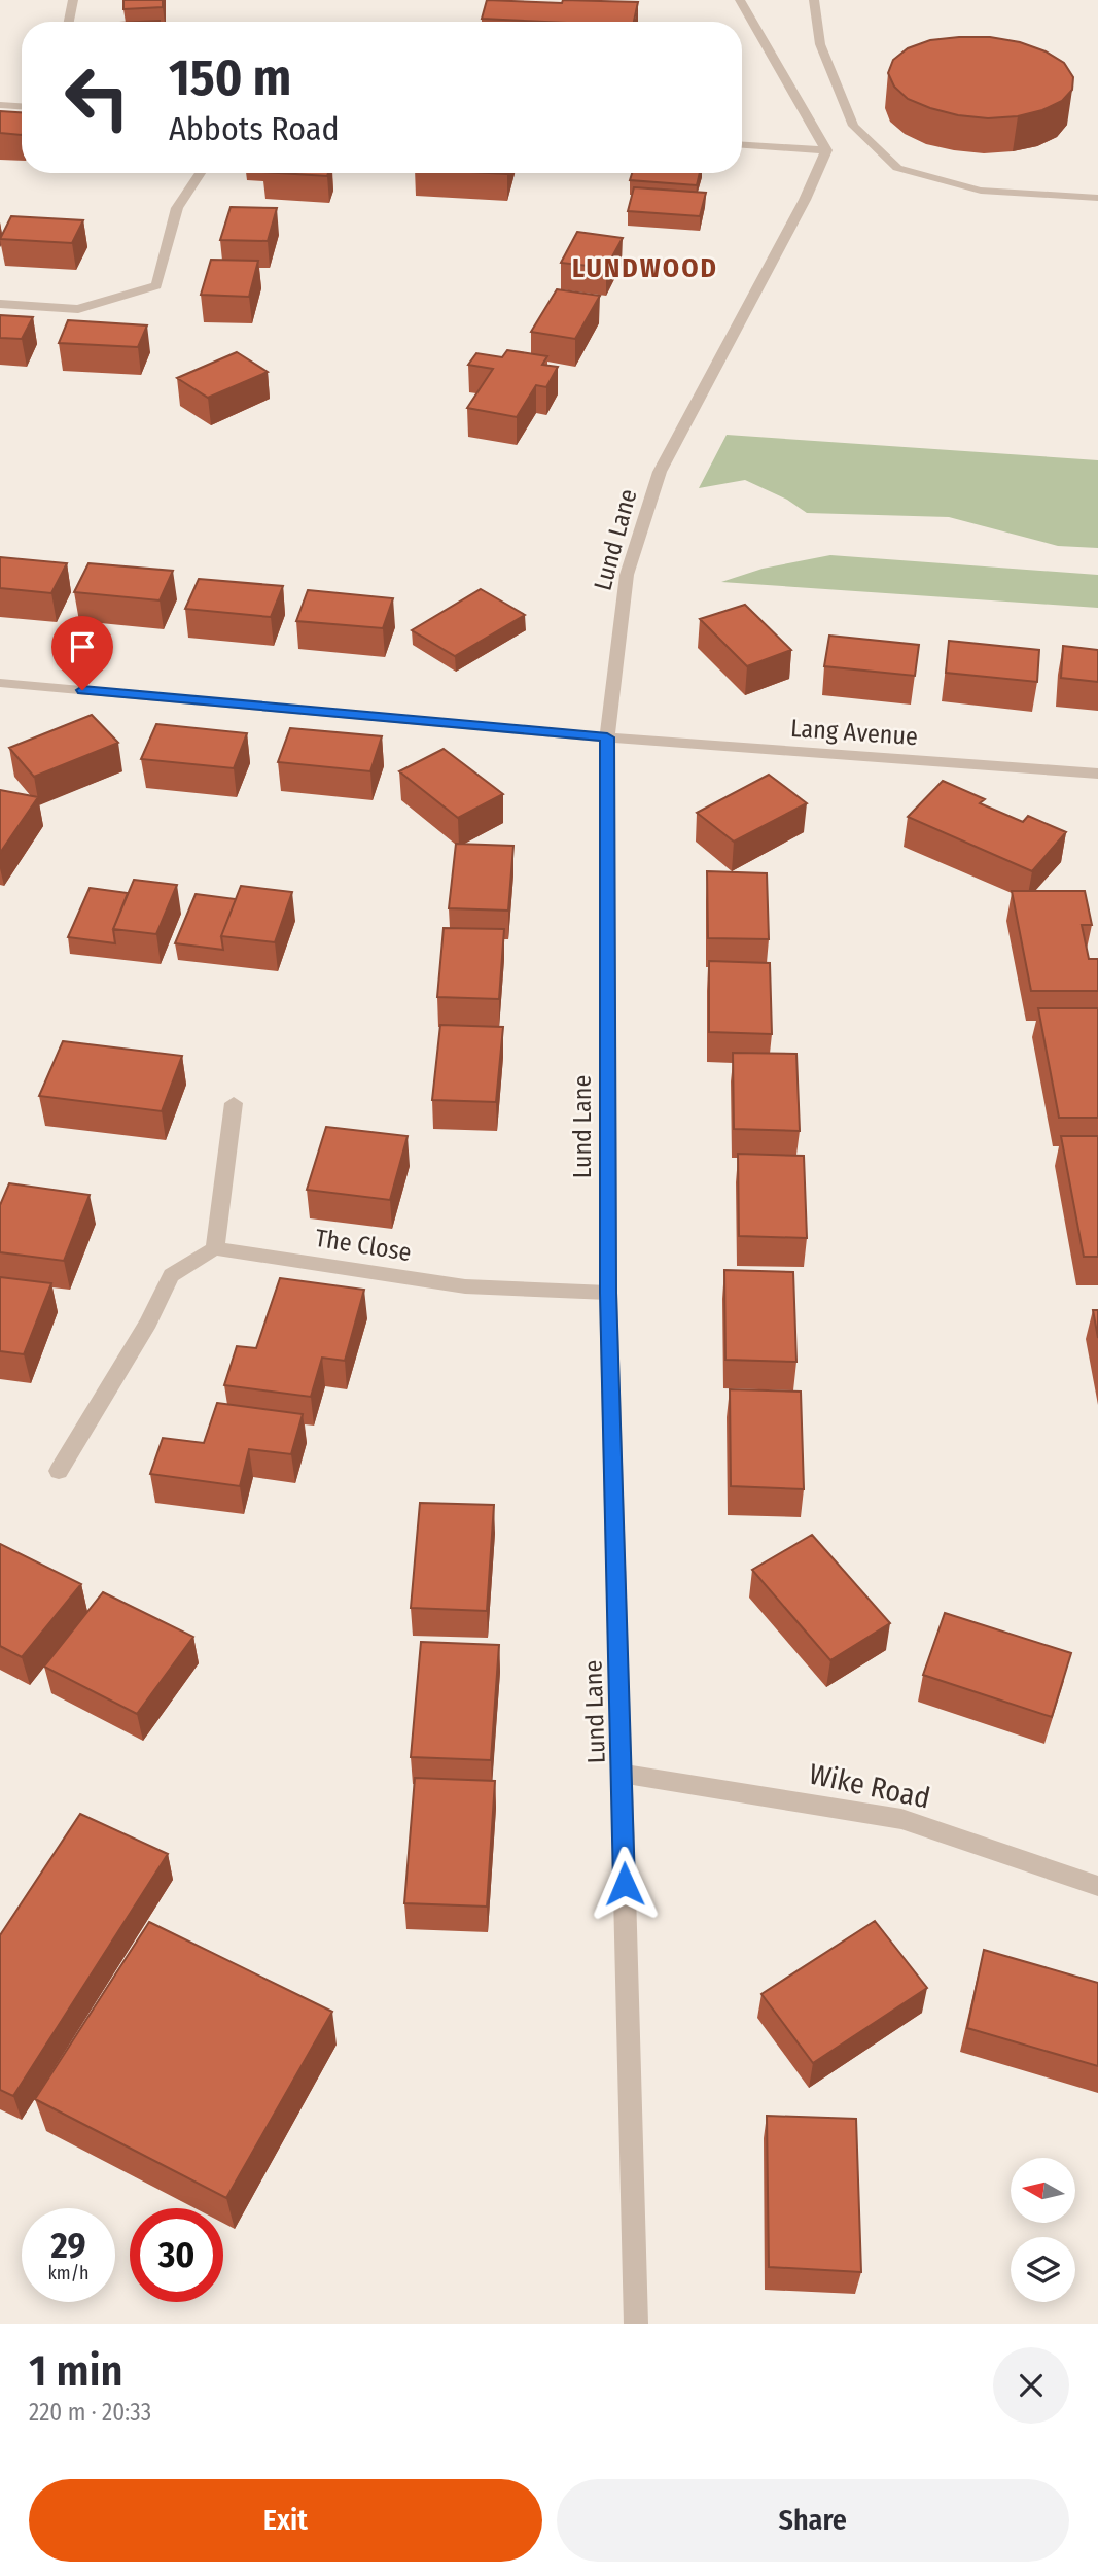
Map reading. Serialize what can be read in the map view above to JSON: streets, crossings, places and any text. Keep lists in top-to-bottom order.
{
  "streets": {
    "street": [
      "Lund Lane",
      "Lang Avenue",
      "The Close",
      "Wike Road"
    ]
  },
  "crossings": [
    ["Lund Lane", "Lang Avenue"],
    ["Lund Lane", "The Close"],
    ["Lund Lane", "Wike Road"]
  ],
  "districts": ["LUNDWOOD"],
  "north": "left",
  "page": {
    "turn": ["150 m", "Abbots Road"],
    "speed": "29 km/h",
    "limit": "30",
    "heading": ["1 min", "220 m · 20:33"],
    "buttons": ["Exit", "Share"]
  }
}
